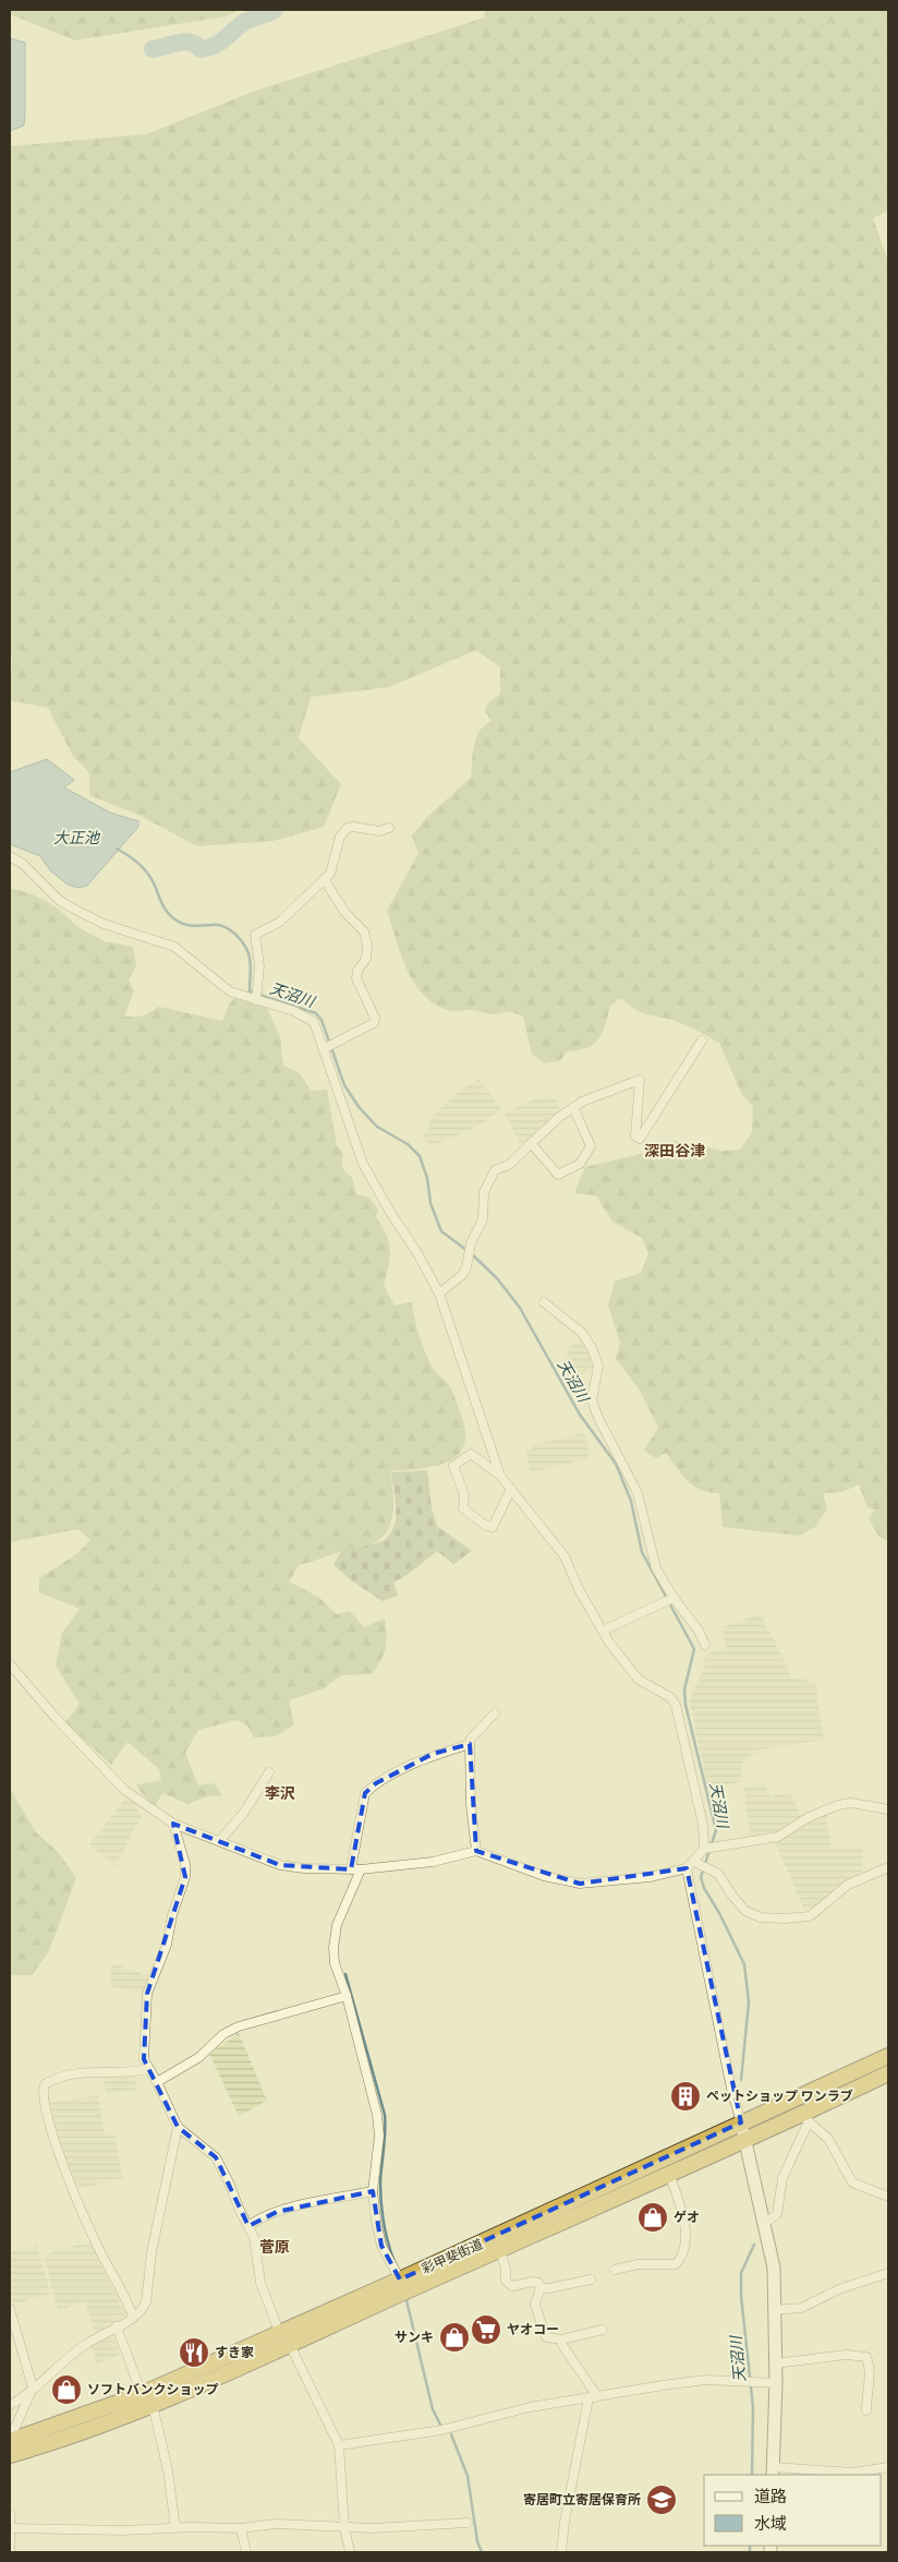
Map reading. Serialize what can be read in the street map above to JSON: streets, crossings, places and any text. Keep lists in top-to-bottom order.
{
  "streets": {
    "highway": ["彩甲斐街道"]
  },
  "districts": ["深田谷津", "李沢", "菅原"],
  "water": ["大正池", "天沼川"],
  "places": {
    "building": ["ペットショップ ワンラブ"],
    "shop": ["ゲオ", "サンキ", "ソフトバンクショップ"],
    "supermarket": ["ヤオコー"],
    "restaurant": ["すき家"],
    "school or university": ["寄居町立寄居保育所"]
  },
  "legend": ["道路", "水域"]
}
